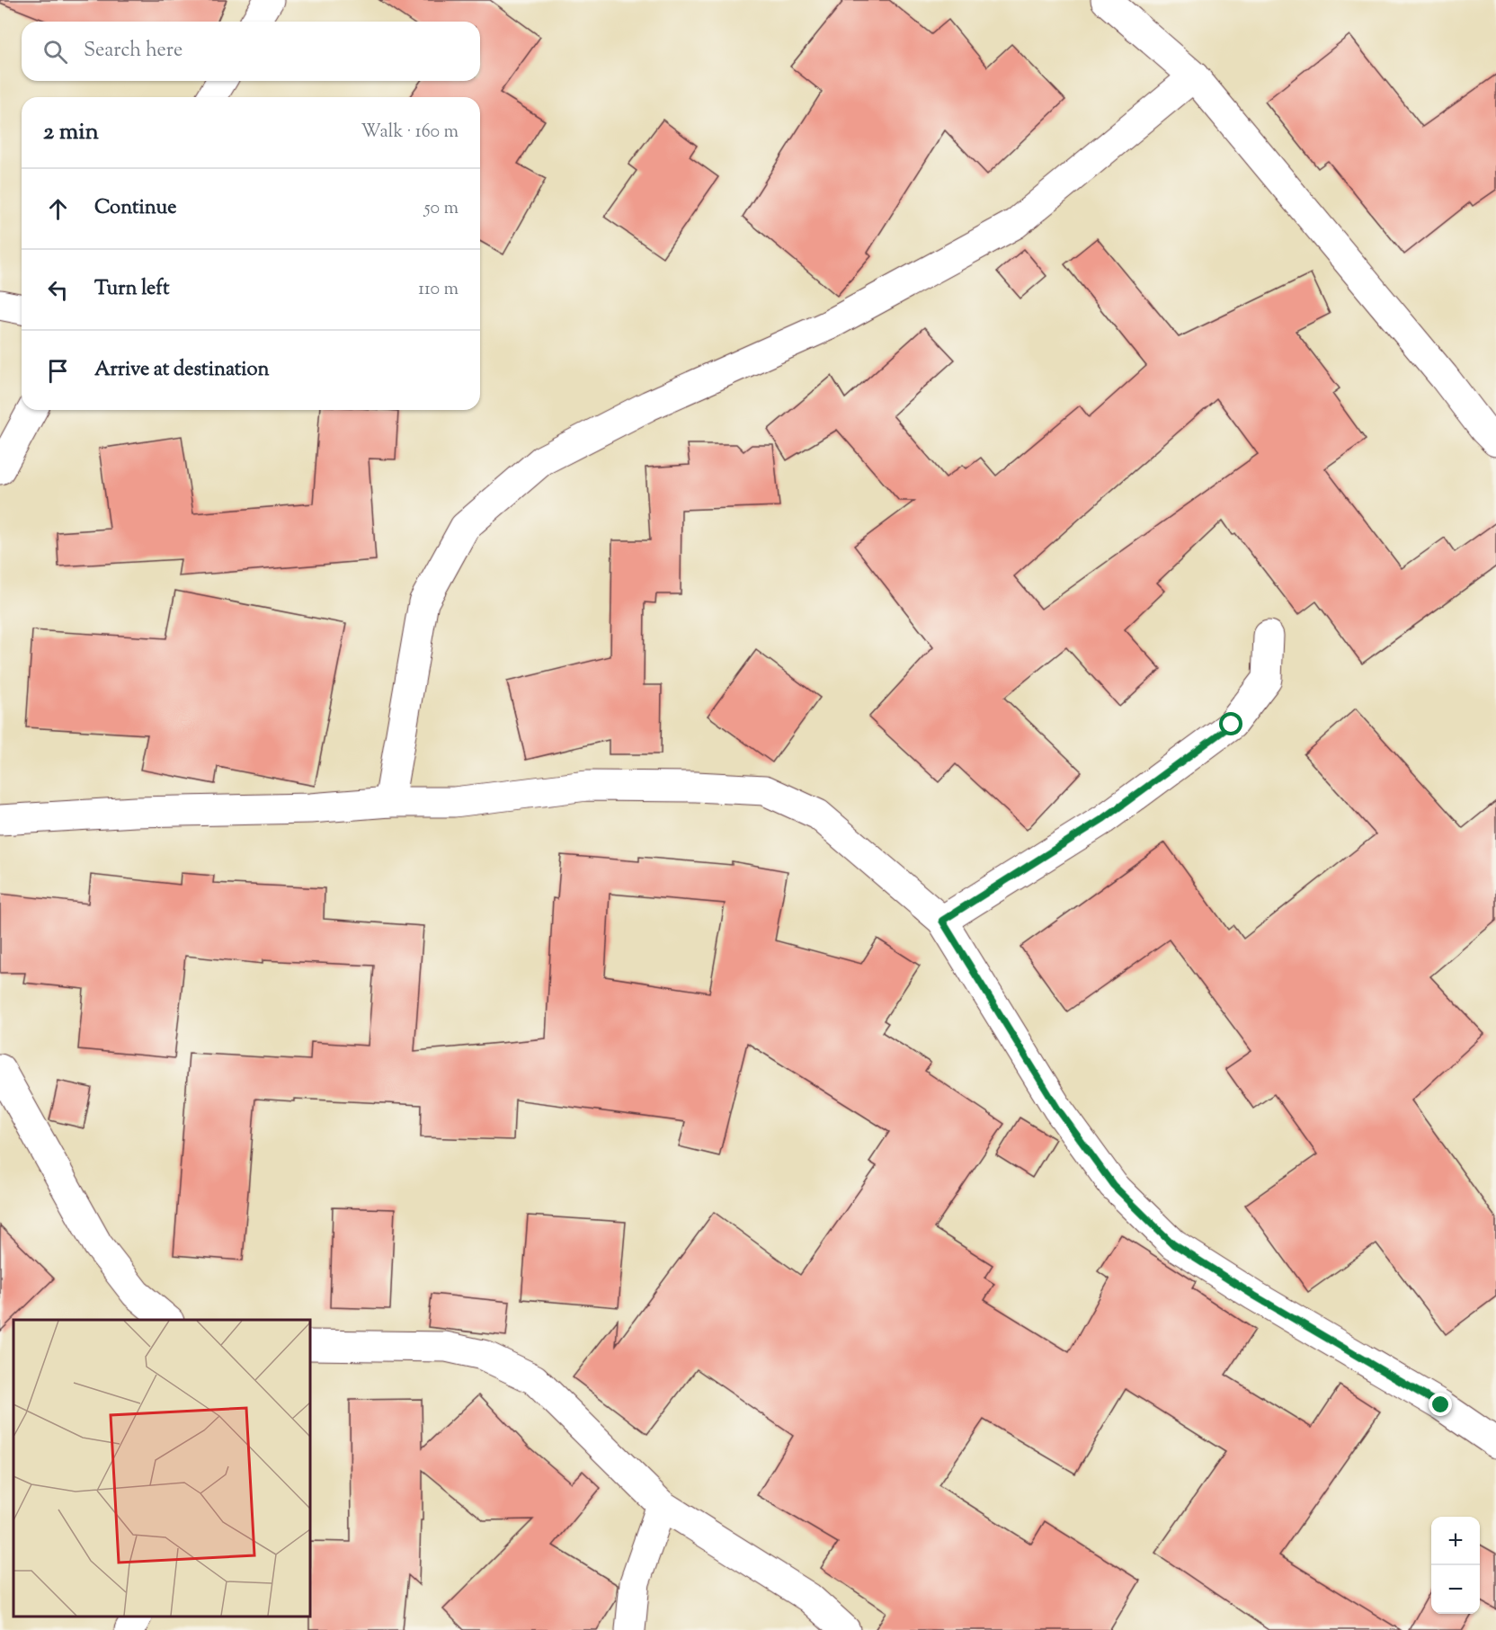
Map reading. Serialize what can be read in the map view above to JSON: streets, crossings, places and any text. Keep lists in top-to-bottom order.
{
  "page": {
    "search": "Search here",
    "heading": ["2 min", "Walk · 160 m"],
    "list": [
      ["Continue", "50 m"],
      ["Turn left", "110 m"],
      "Arrive at destination"
    ],
    "map_buttons": ["+", "−"]
  }
}
